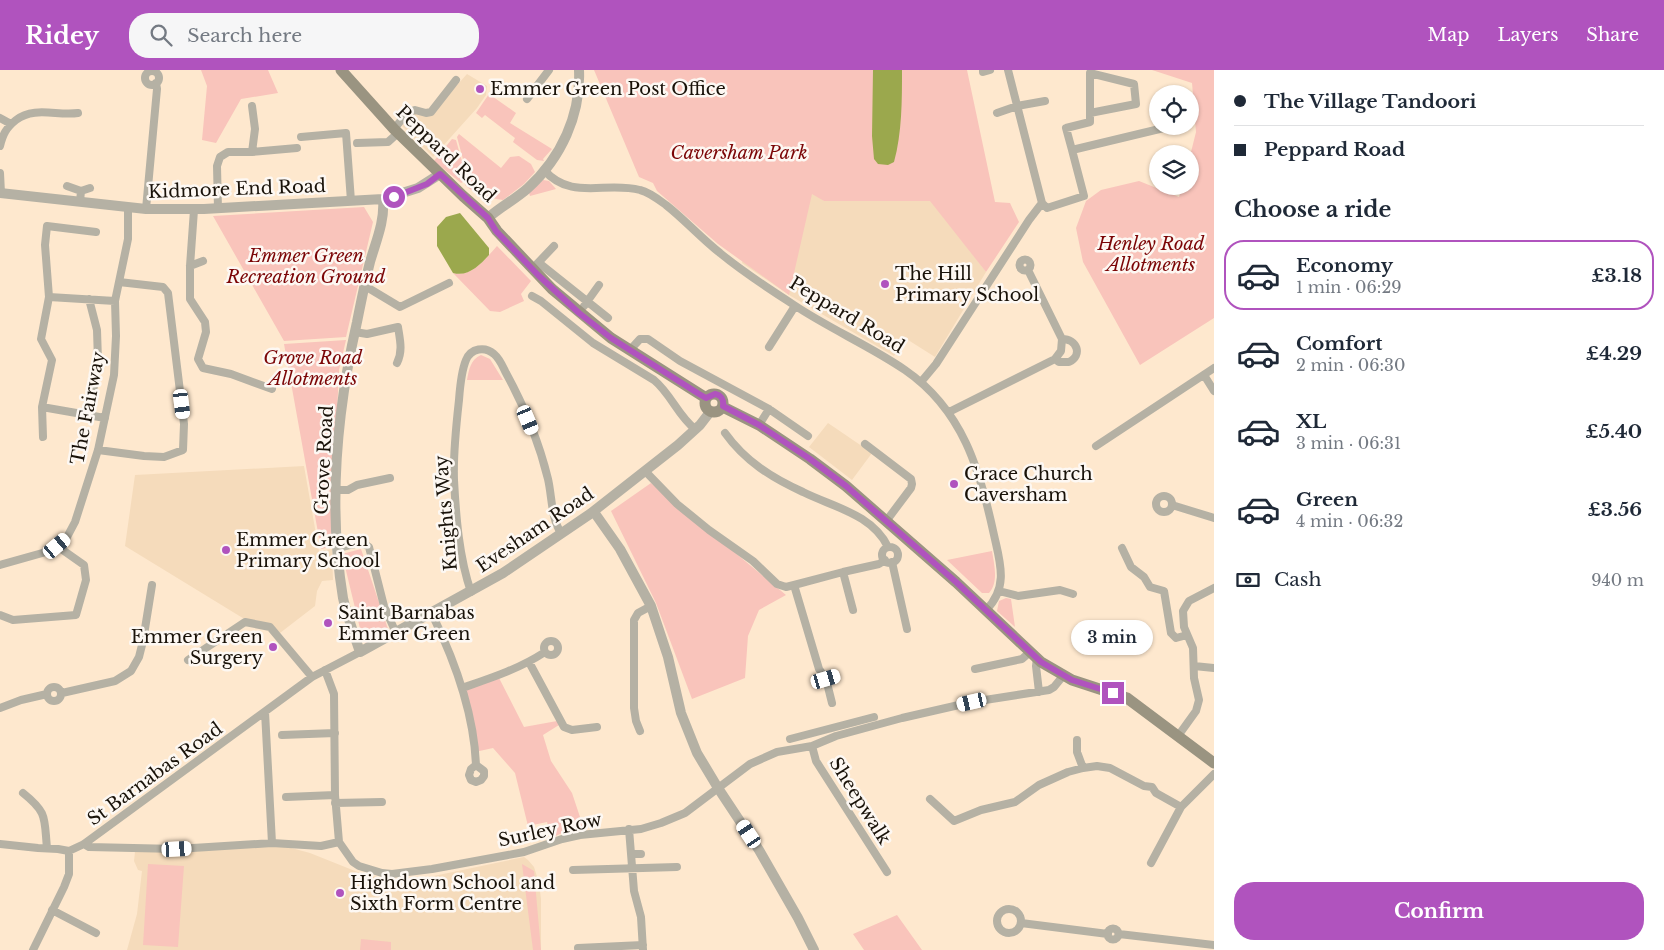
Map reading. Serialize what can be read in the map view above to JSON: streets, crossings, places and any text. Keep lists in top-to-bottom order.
{
  "streets": {
    "main road": ["Peppard Road"],
    "street": [
      "Kidmore End Road",
      "The Fairway",
      "Grove Road",
      "Knights Way",
      "Evesham Road",
      "St Barnabas Road",
      "Sheepwalk",
      "Surley Row"
    ]
  },
  "crossings": [
    ["Peppard Road", "Kidmore End Road"],
    ["Kidmore End Road", "The Fairway"],
    ["Kidmore End Road", "Grove Road"],
    ["Grove Road", "Evesham Road"],
    ["Knights Way", "Evesham Road"],
    ["Sheepwalk", "Surley Row"]
  ],
  "parks": [
    "Caversham Park",
    "Henley Road Allotments",
    "Emmer Green Recreation Ground",
    "Grove Road Allotments"
  ],
  "places": [
    "Emmer Green Post Office",
    "The Hill Primary School",
    "Grace Church Caversham",
    "Emmer Green Primary School",
    "Saint Barnabas Emmer Green",
    "Emmer Green Surgery",
    "Highdown School and Sixth Form Centre"
  ],
  "page": {
    "header": "Ridey",
    "search": "Search here",
    "nav": ["Map", "Layers", "Share"],
    "banner": ["The Village Tandoori", "Peppard Road"],
    "heading": "Choose a ride",
    "list": [
      {
        "name": "Economy",
        "note": "1 min · 06:29",
        "value": "£3.18"
      },
      {
        "name": "Comfort",
        "note": "2 min · 06:30",
        "value": "£4.29"
      },
      {
        "name": "XL",
        "note": "3 min · 06:31",
        "value": "£5.40"
      },
      {
        "name": "Green",
        "note": "4 min · 06:32",
        "value": "£3.56"
      }
    ],
    "pay": ["Cash", "940 m"],
    "bubble": "3 min",
    "buttons": "Confirm"
  }
}
